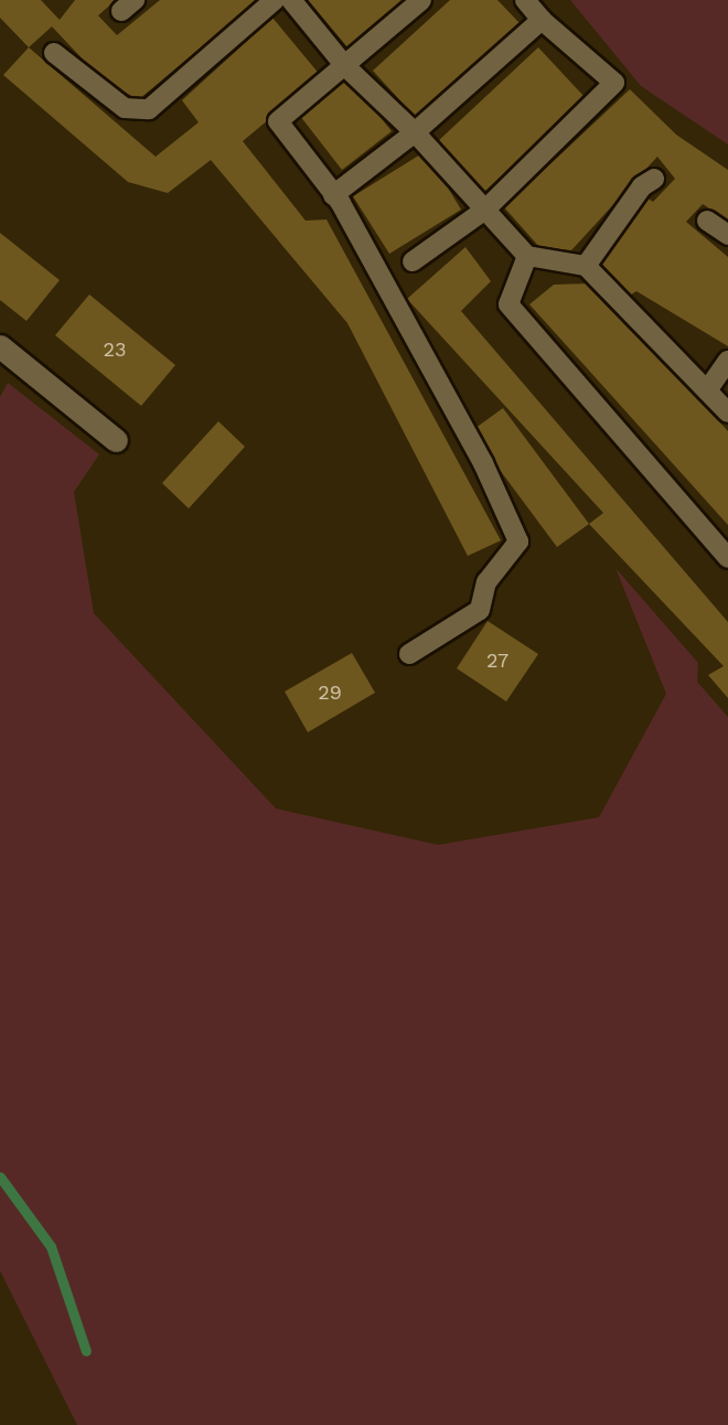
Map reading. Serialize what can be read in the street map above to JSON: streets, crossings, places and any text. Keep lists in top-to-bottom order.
{
  "house_numbers": ["23", "27", "29"]
}
